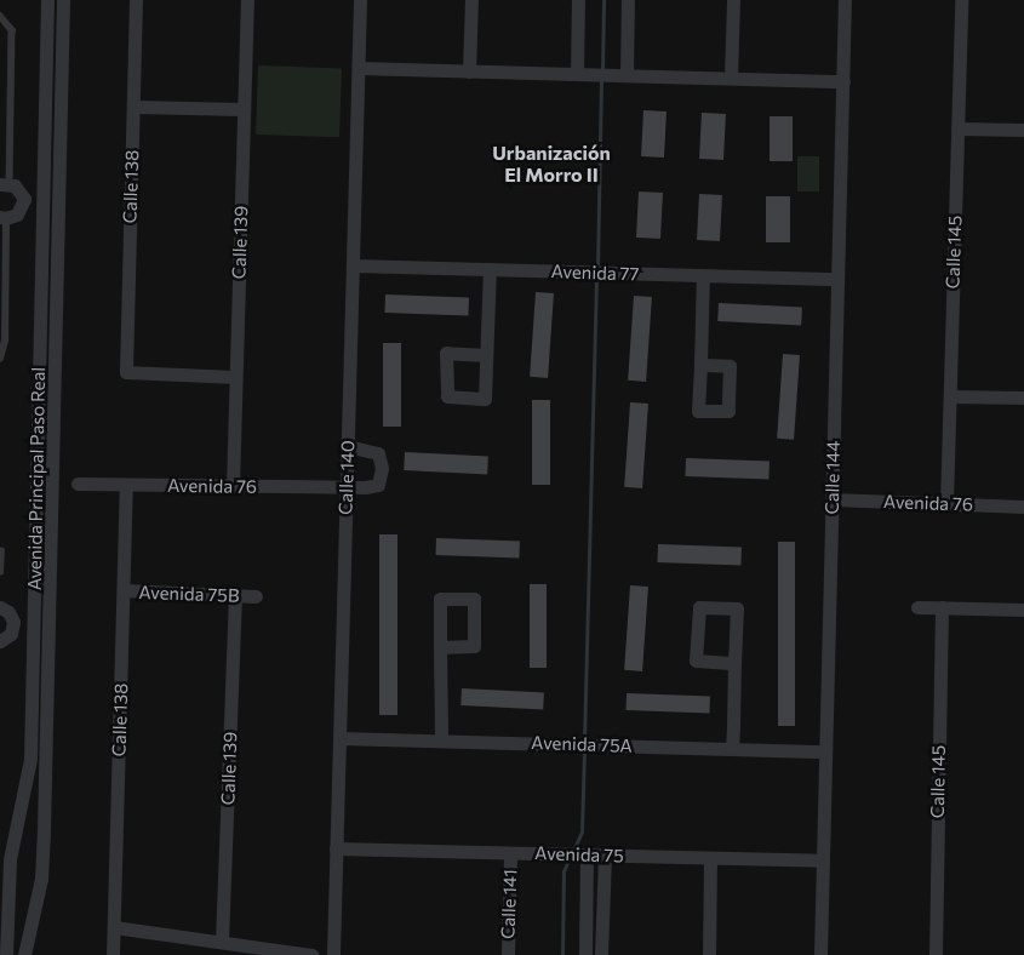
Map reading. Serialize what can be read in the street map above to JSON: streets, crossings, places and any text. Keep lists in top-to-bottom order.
{
  "streets": {
    "street": [
      "Calle 138",
      "Calle 139",
      "Calle 145",
      "Avenida 77",
      "Calle 140",
      "Calle 144",
      "Avenida Principal Paso Real",
      "Avenida 76",
      "Avenida 75B",
      "Avenida 75A",
      "Avenida 75",
      "Calle 141"
    ]
  },
  "crossings": [
    ["Calle 138", "Calle 139"],
    ["Calle 138", "Avenida 76"],
    ["Calle 138", "Avenida 75B"],
    ["Calle 139", "Avenida 76"],
    ["Calle 139", "Avenida 75B"],
    ["Calle 145", "Avenida 76"],
    ["Avenida 77", "Calle 140"],
    ["Avenida 77", "Calle 144"],
    ["Calle 140", "Avenida 76"],
    ["Calle 140", "Avenida 75A"],
    ["Calle 140", "Avenida 75"],
    ["Calle 144", "Avenida 76"],
    ["Calle 144", "Avenida 75A"],
    ["Calle 144", "Avenida 75"],
    ["Avenida 75", "Calle 141"]
  ],
  "districts": ["Urbanización El Morro II"]
}
